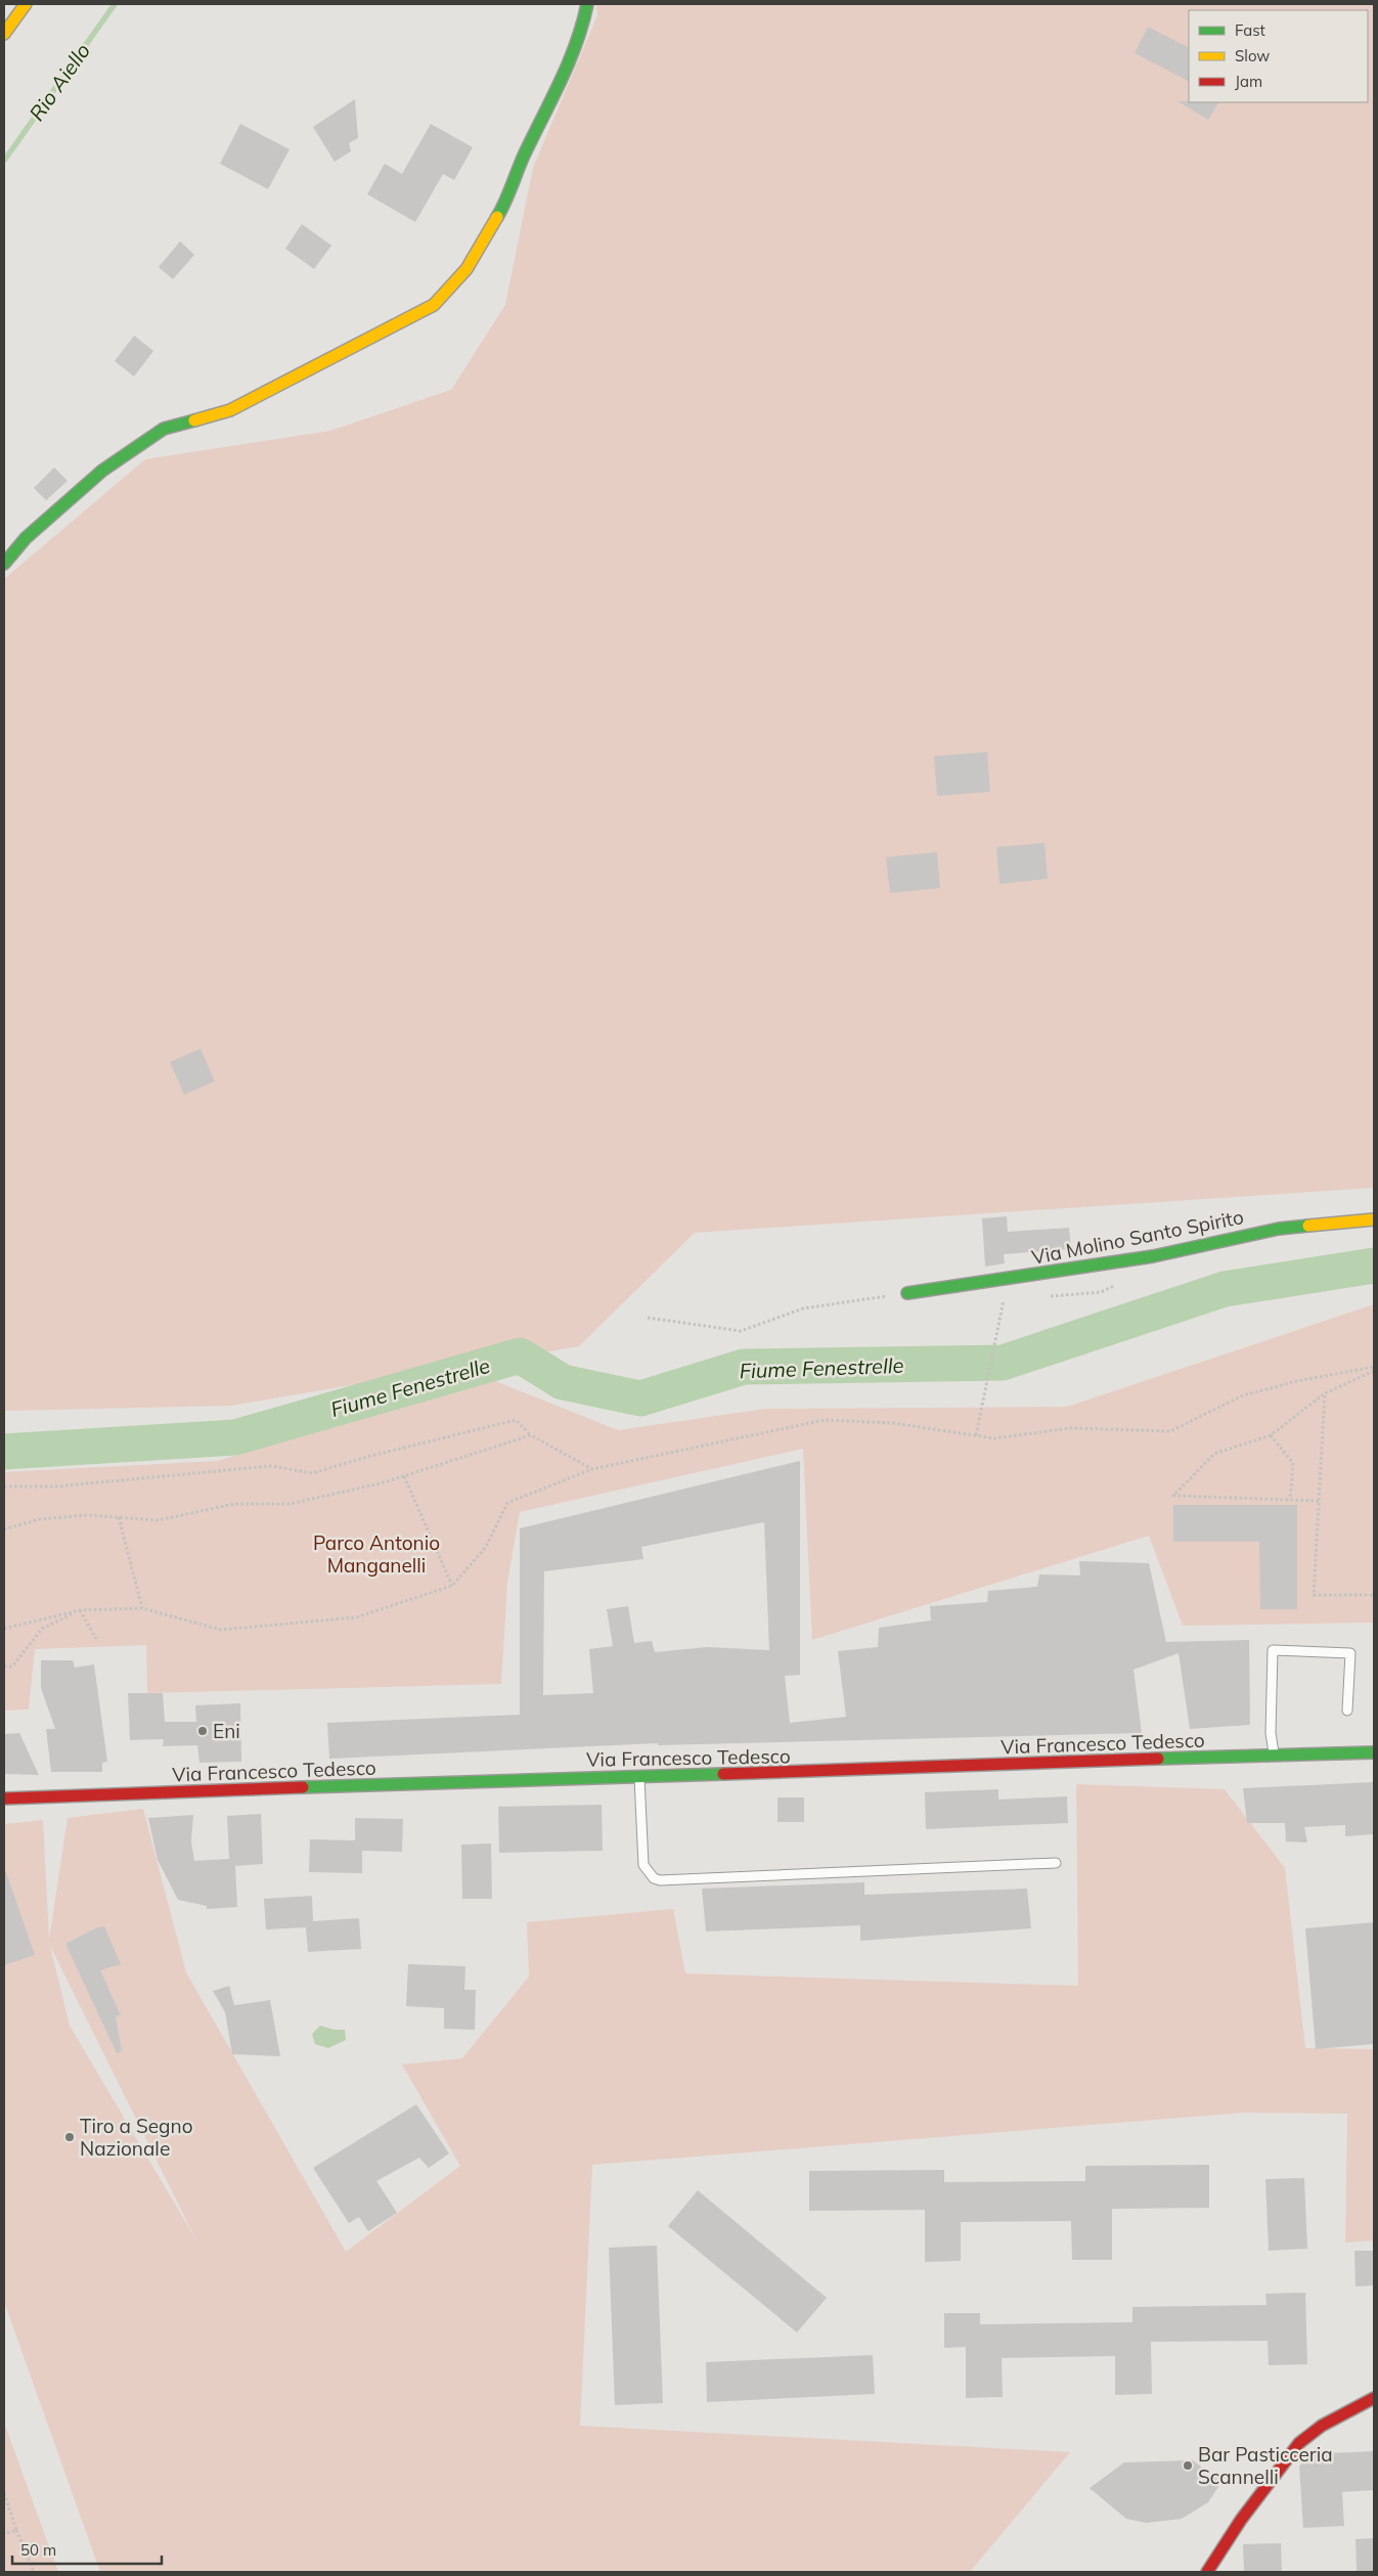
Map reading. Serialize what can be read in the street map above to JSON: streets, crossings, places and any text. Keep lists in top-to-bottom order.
{
  "streets": {
    "street": ["Via Molino Santo Spirito", "Via Francesco Tedesco"]
  },
  "water": ["Rio Aiello", "Fiume Fenestrelle"],
  "parks": ["Parco Antonio Manganelli"],
  "places": ["Eni", "Tiro a Segno Nazionale", "Bar Pasticceria Scannelli"],
  "legend": ["Fast", "Slow", "Jam"],
  "scale_bar": "50 m"
}
